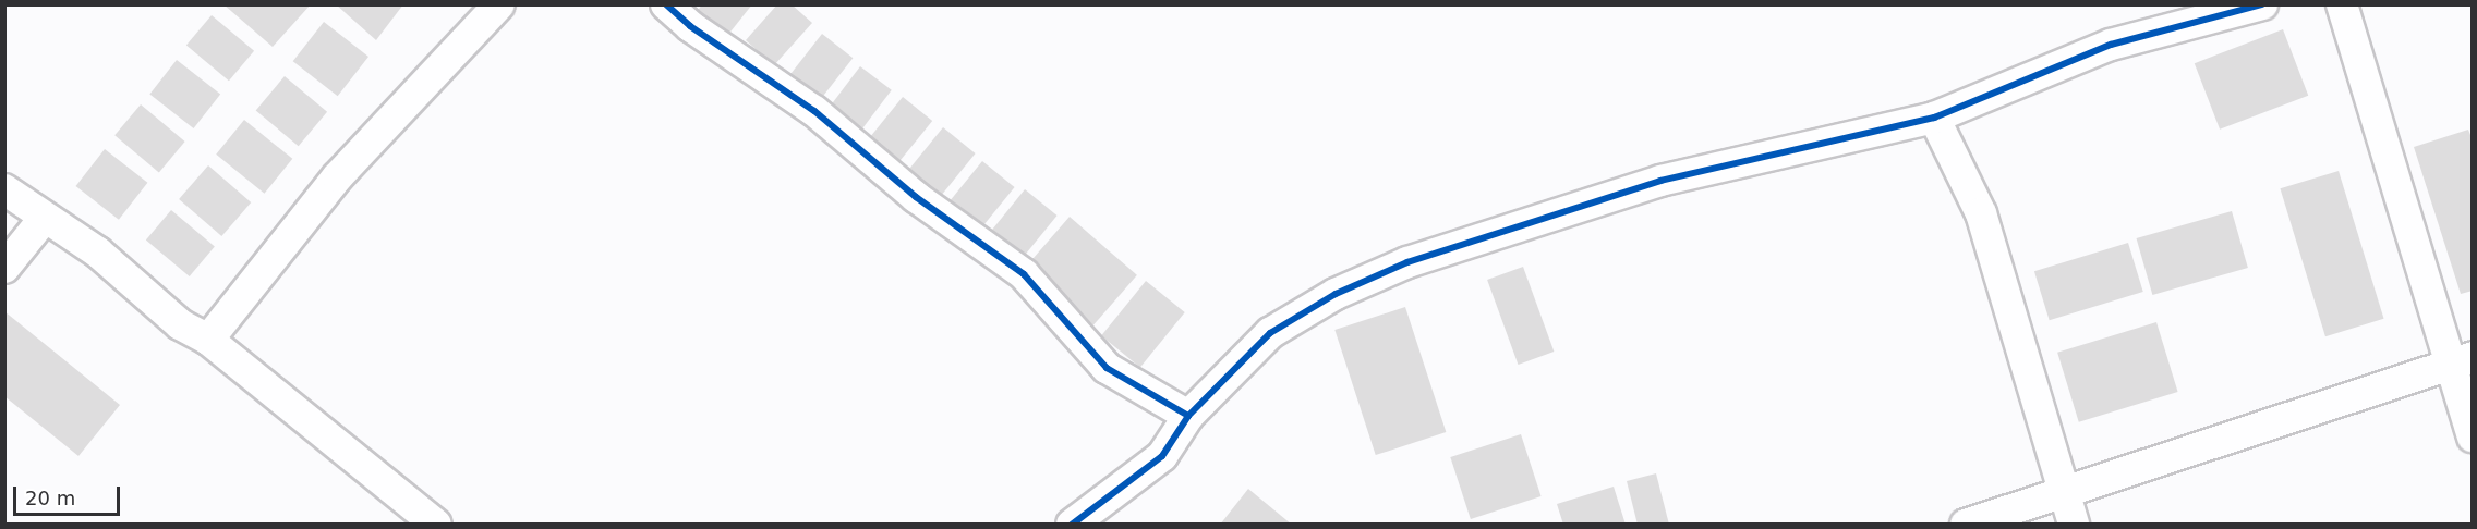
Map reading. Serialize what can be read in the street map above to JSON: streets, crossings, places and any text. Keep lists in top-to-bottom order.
{
  "scale_bar": "20 m"
}
